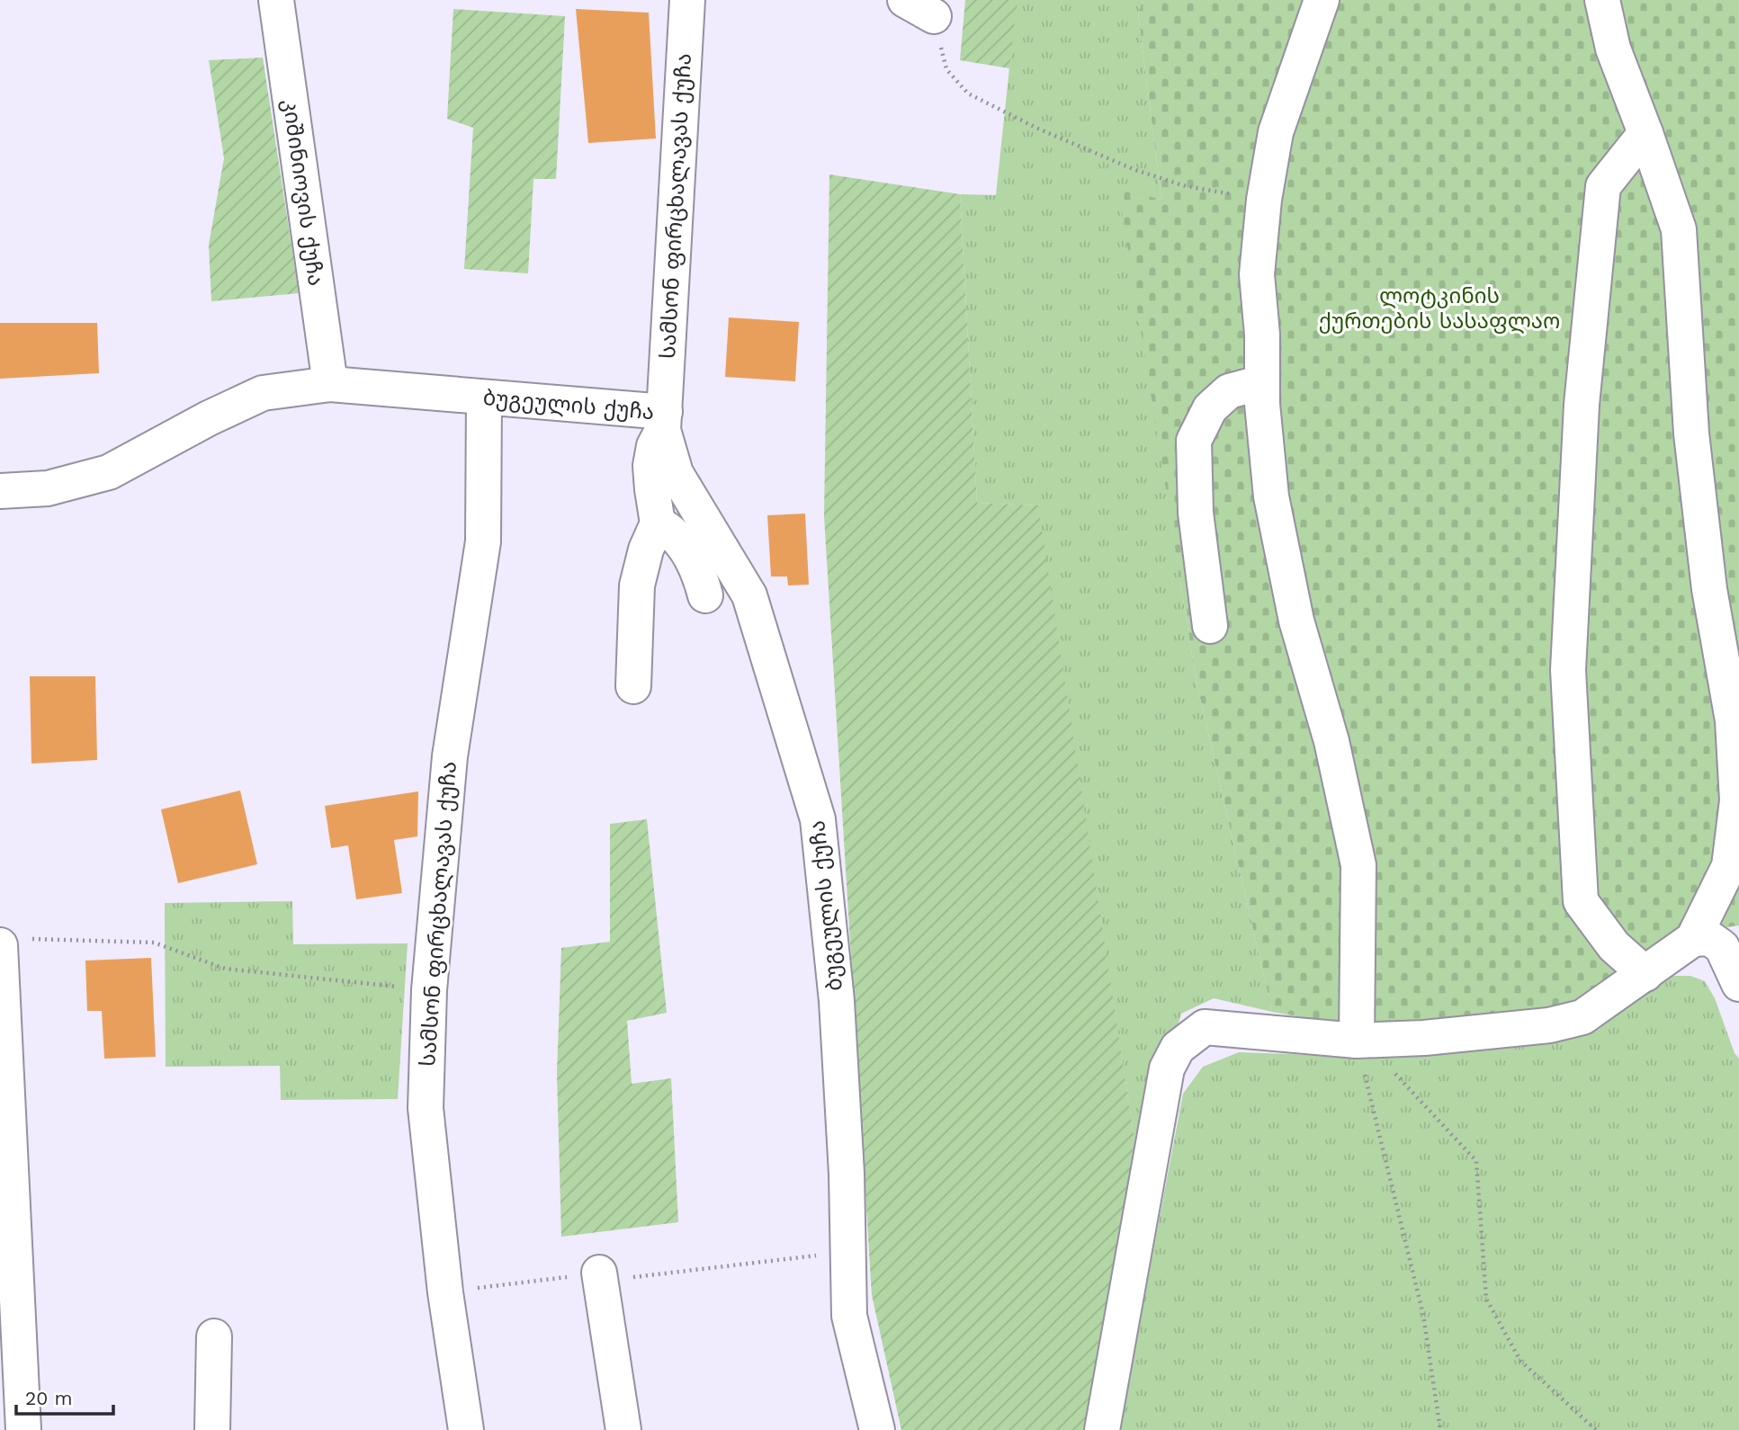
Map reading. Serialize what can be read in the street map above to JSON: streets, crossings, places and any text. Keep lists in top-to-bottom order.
{
  "streets": {
    "street": ["კიშინიოვის ქუჩა", "სამსონ ფირცხალავას ქუჩა", "ბუგეულის ქუჩა"]
  },
  "crossings": [
    ["კიშინიოვის ქუჩა", "ბუგეულის ქუჩა"],
    ["სამსონ ფირცხალავას ქუჩა", "ბუგეულის ქუჩა"]
  ],
  "parks": ["ლოტკინის ქურთების სასაფლაო"],
  "scale_bar": "20 m"
}
